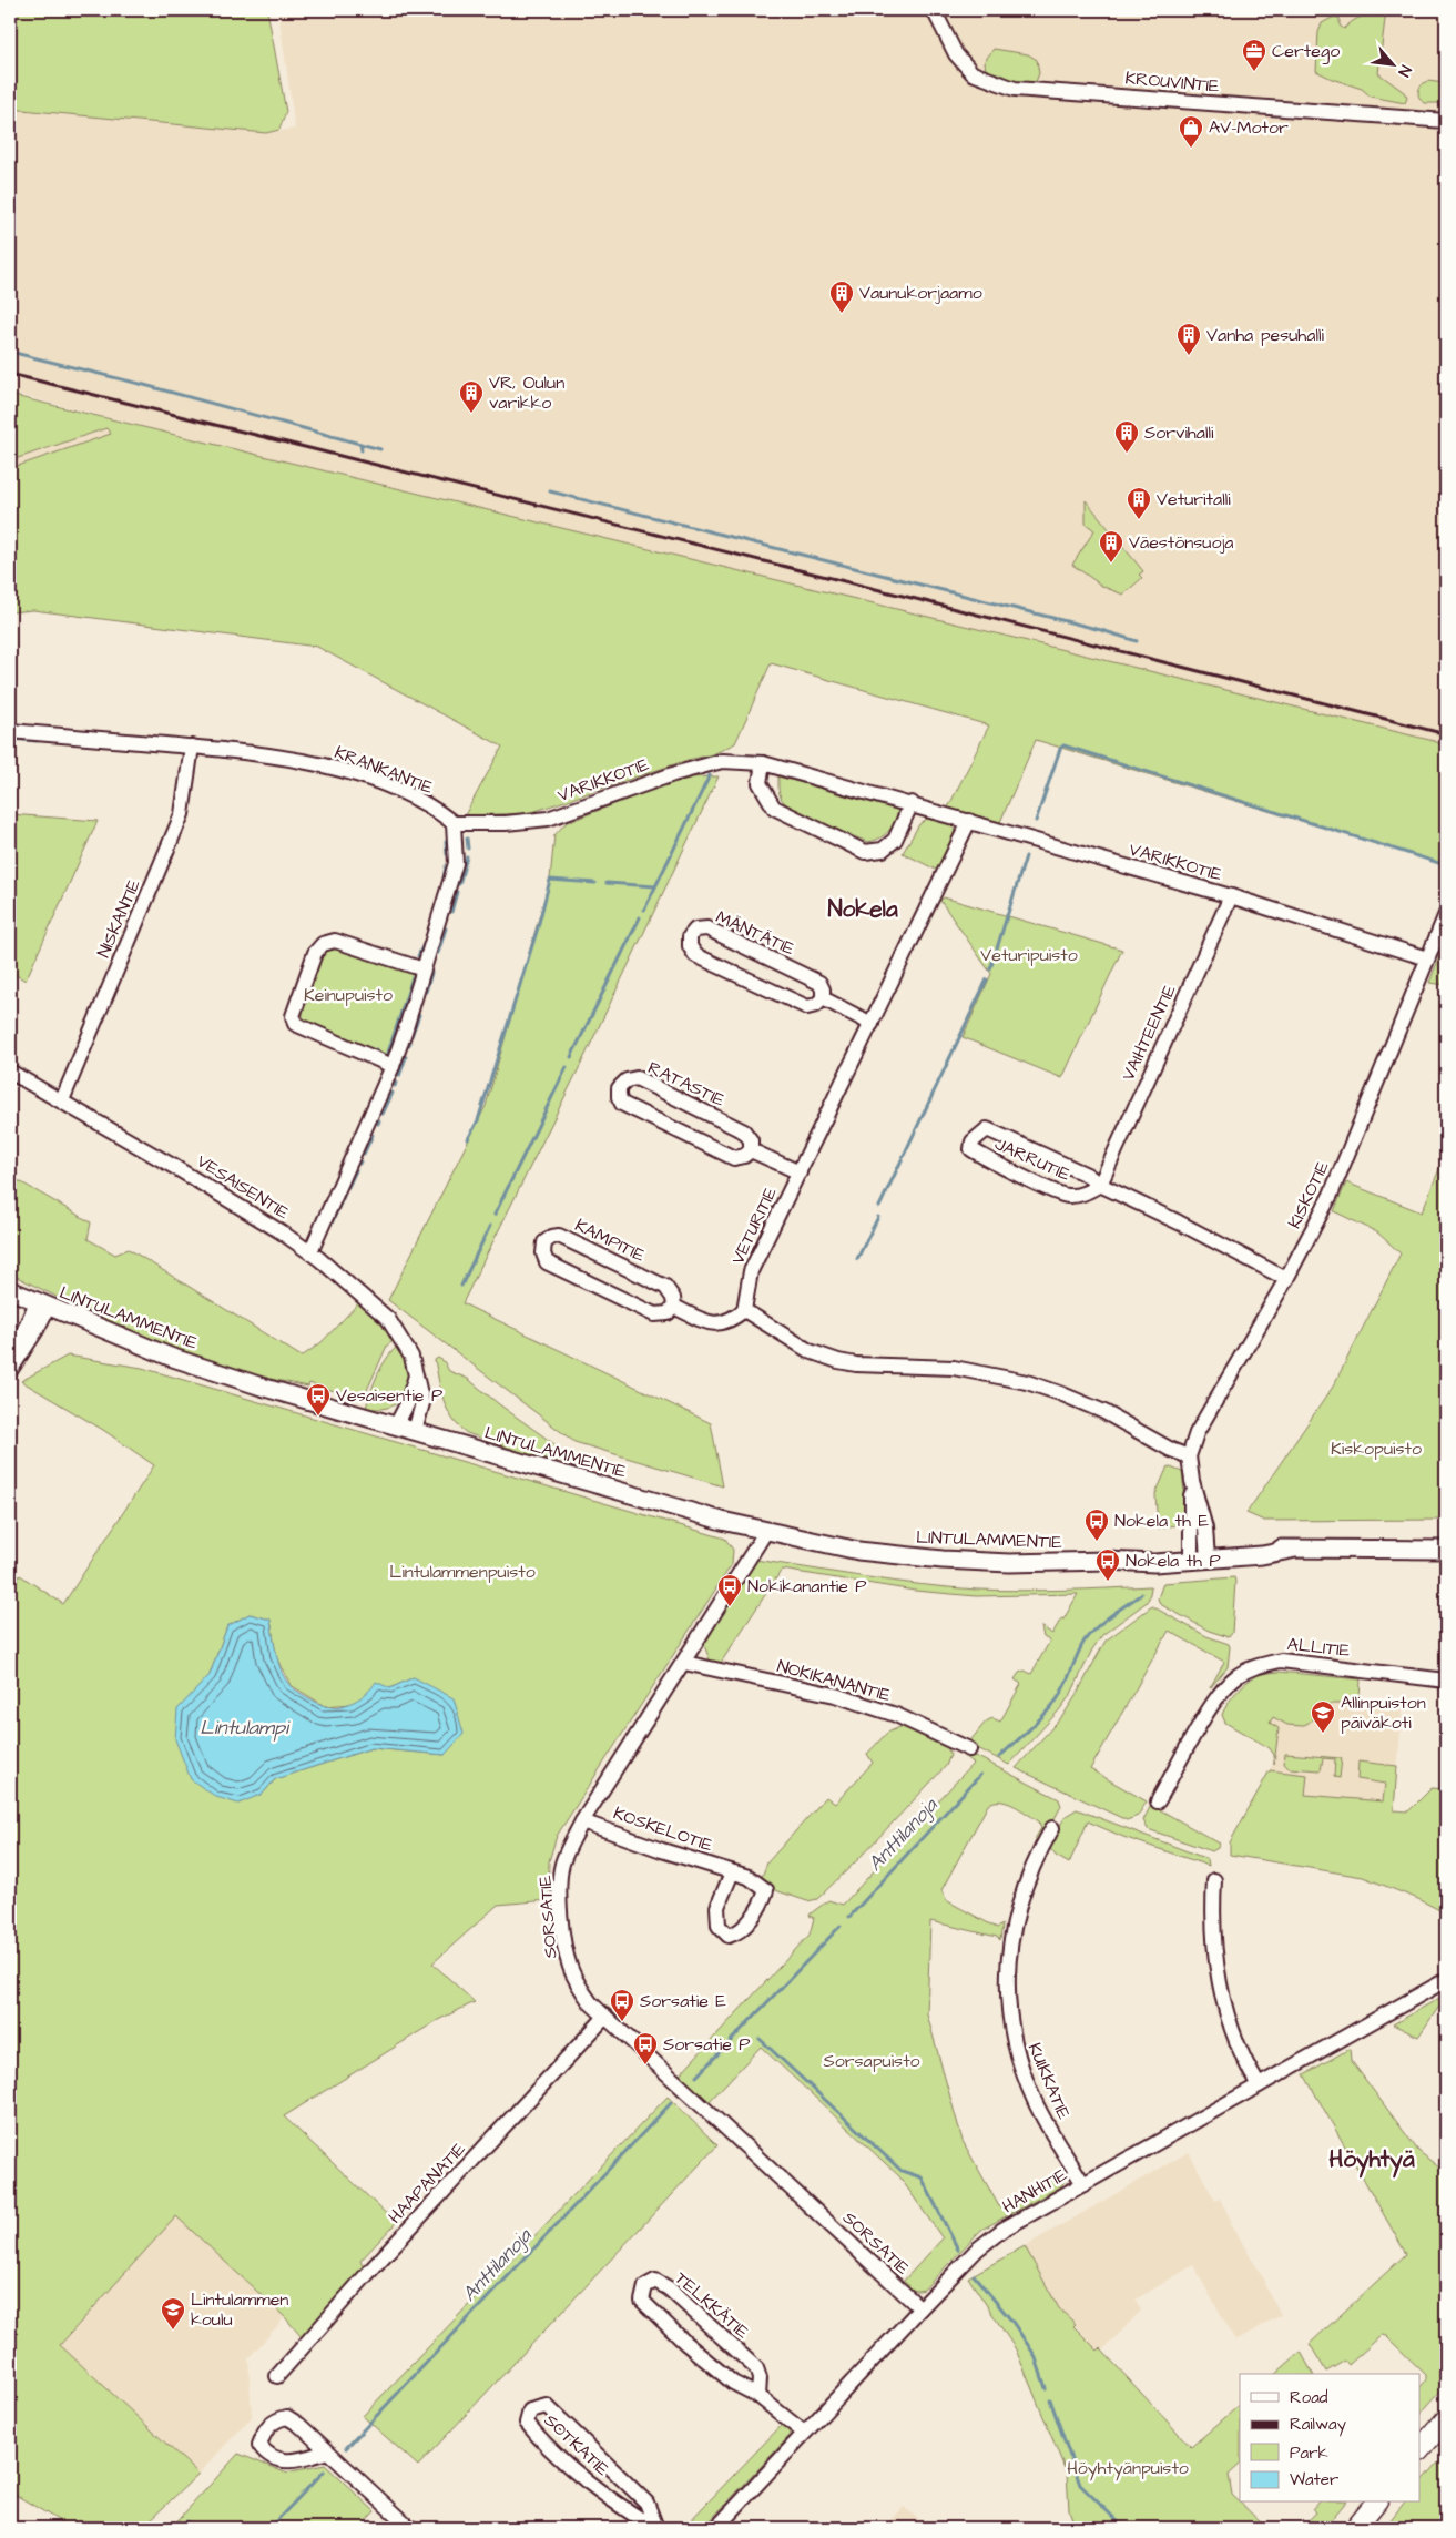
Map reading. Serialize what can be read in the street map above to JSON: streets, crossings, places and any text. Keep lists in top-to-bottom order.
{
  "streets": {
    "street": [
      "KROUVINTIE",
      "KRANKANTIE",
      "VARIKKOTIE",
      "NISKANTIE",
      "MÄNTÄTIE",
      "VAIHTEENTIE",
      "RATASTIE",
      "JARRUTIE",
      "VESAISENTIE",
      "KISKOTIE",
      "VETURITIE",
      "KAMPITIE",
      "LINTULAMMENTIE",
      "ALLITIE",
      "NOKIKANANTIE",
      "KOSKELOTIE",
      "SORSATIE",
      "KUIKKATIE",
      "HAAPANATIE",
      "HANHITIE",
      "TELKKÄTIE",
      "SOTKATIE"
    ]
  },
  "crossings": [
    ["KRANKANTIE", "VARIKKOTIE"],
    ["KRANKANTIE", "NISKANTIE"],
    ["VARIKKOTIE", "VAIHTEENTIE"],
    ["VARIKKOTIE", "KISKOTIE"],
    ["VARIKKOTIE", "VETURITIE"],
    ["NISKANTIE", "VESAISENTIE"],
    ["MÄNTÄTIE", "VETURITIE"],
    ["VAIHTEENTIE", "JARRUTIE"],
    ["JARRUTIE", "KISKOTIE"],
    ["VESAISENTIE", "LINTULAMMENTIE"],
    ["KISKOTIE", "LINTULAMMENTIE"],
    ["LINTULAMMENTIE", "SORSATIE"],
    ["NOKIKANANTIE", "SORSATIE"],
    ["KOSKELOTIE", "SORSATIE"],
    ["SORSATIE", "HAAPANATIE"],
    ["SORSATIE", "HANHITIE"],
    ["KUIKKATIE", "HANHITIE"],
    ["HANHITIE", "TELKKÄTIE"]
  ],
  "districts": ["Nokela", "Höyhtyä"],
  "water": ["Lintulampi", "Anttilanoja"],
  "parks": [
    "Veturipuisto",
    "Keinupuisto",
    "Kiskopuisto",
    "Lintulammenpuisto",
    "Sorsapuisto",
    "Höyhtyänpuisto"
  ],
  "places": {
    "office": ["Certego"],
    "shop": ["AV-Motor"],
    "building": [
      "Vaunukorjaamo",
      "Vanha pesuhalli",
      "VR, Oulun varikko",
      "Sorvihalli",
      "Veturitalli",
      "Väestönsuoja"
    ],
    "bus stop": [
      "Vesaisentie P",
      "Nokela th E",
      "Nokela th P",
      "Nokikanantie P",
      "Sorsatie E",
      "Sorsatie P"
    ],
    "school or university": ["Allinpuiston päiväkoti", "Lintulammen koulu"]
  },
  "legend": [
    "Road",
    "Railway",
    "Park",
    "Water"
  ],
  "north": "bottom right"
}
